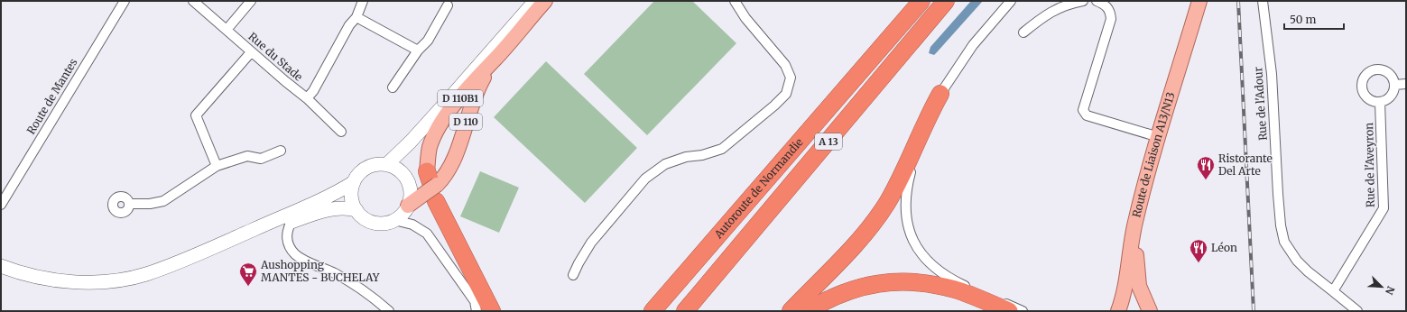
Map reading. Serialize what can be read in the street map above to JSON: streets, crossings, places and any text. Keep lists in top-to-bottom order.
{
  "streets": {
    "highway": ["A 13", "Autoroute de Normandie"],
    "main road": ["D 110B1", "D 110", "Route de Liaison A13/N13"],
    "street": [
      "Rue du Stade",
      "Route de Mantes",
      "Rue de l'Adour",
      "Rue de l'Aveyron"
    ]
  },
  "crossings": [
    ["D 110B1", "D 110"],
    ["Rue de l'Adour", "Rue de l'Aveyron"]
  ],
  "places": {
    "restaurant": ["Ristorante Del Arte", "Léon"],
    "supermarket": ["Aushopping MANTES - BUCHELAY"]
  },
  "scale_bar": "50 m",
  "north": "bottom right"
}
